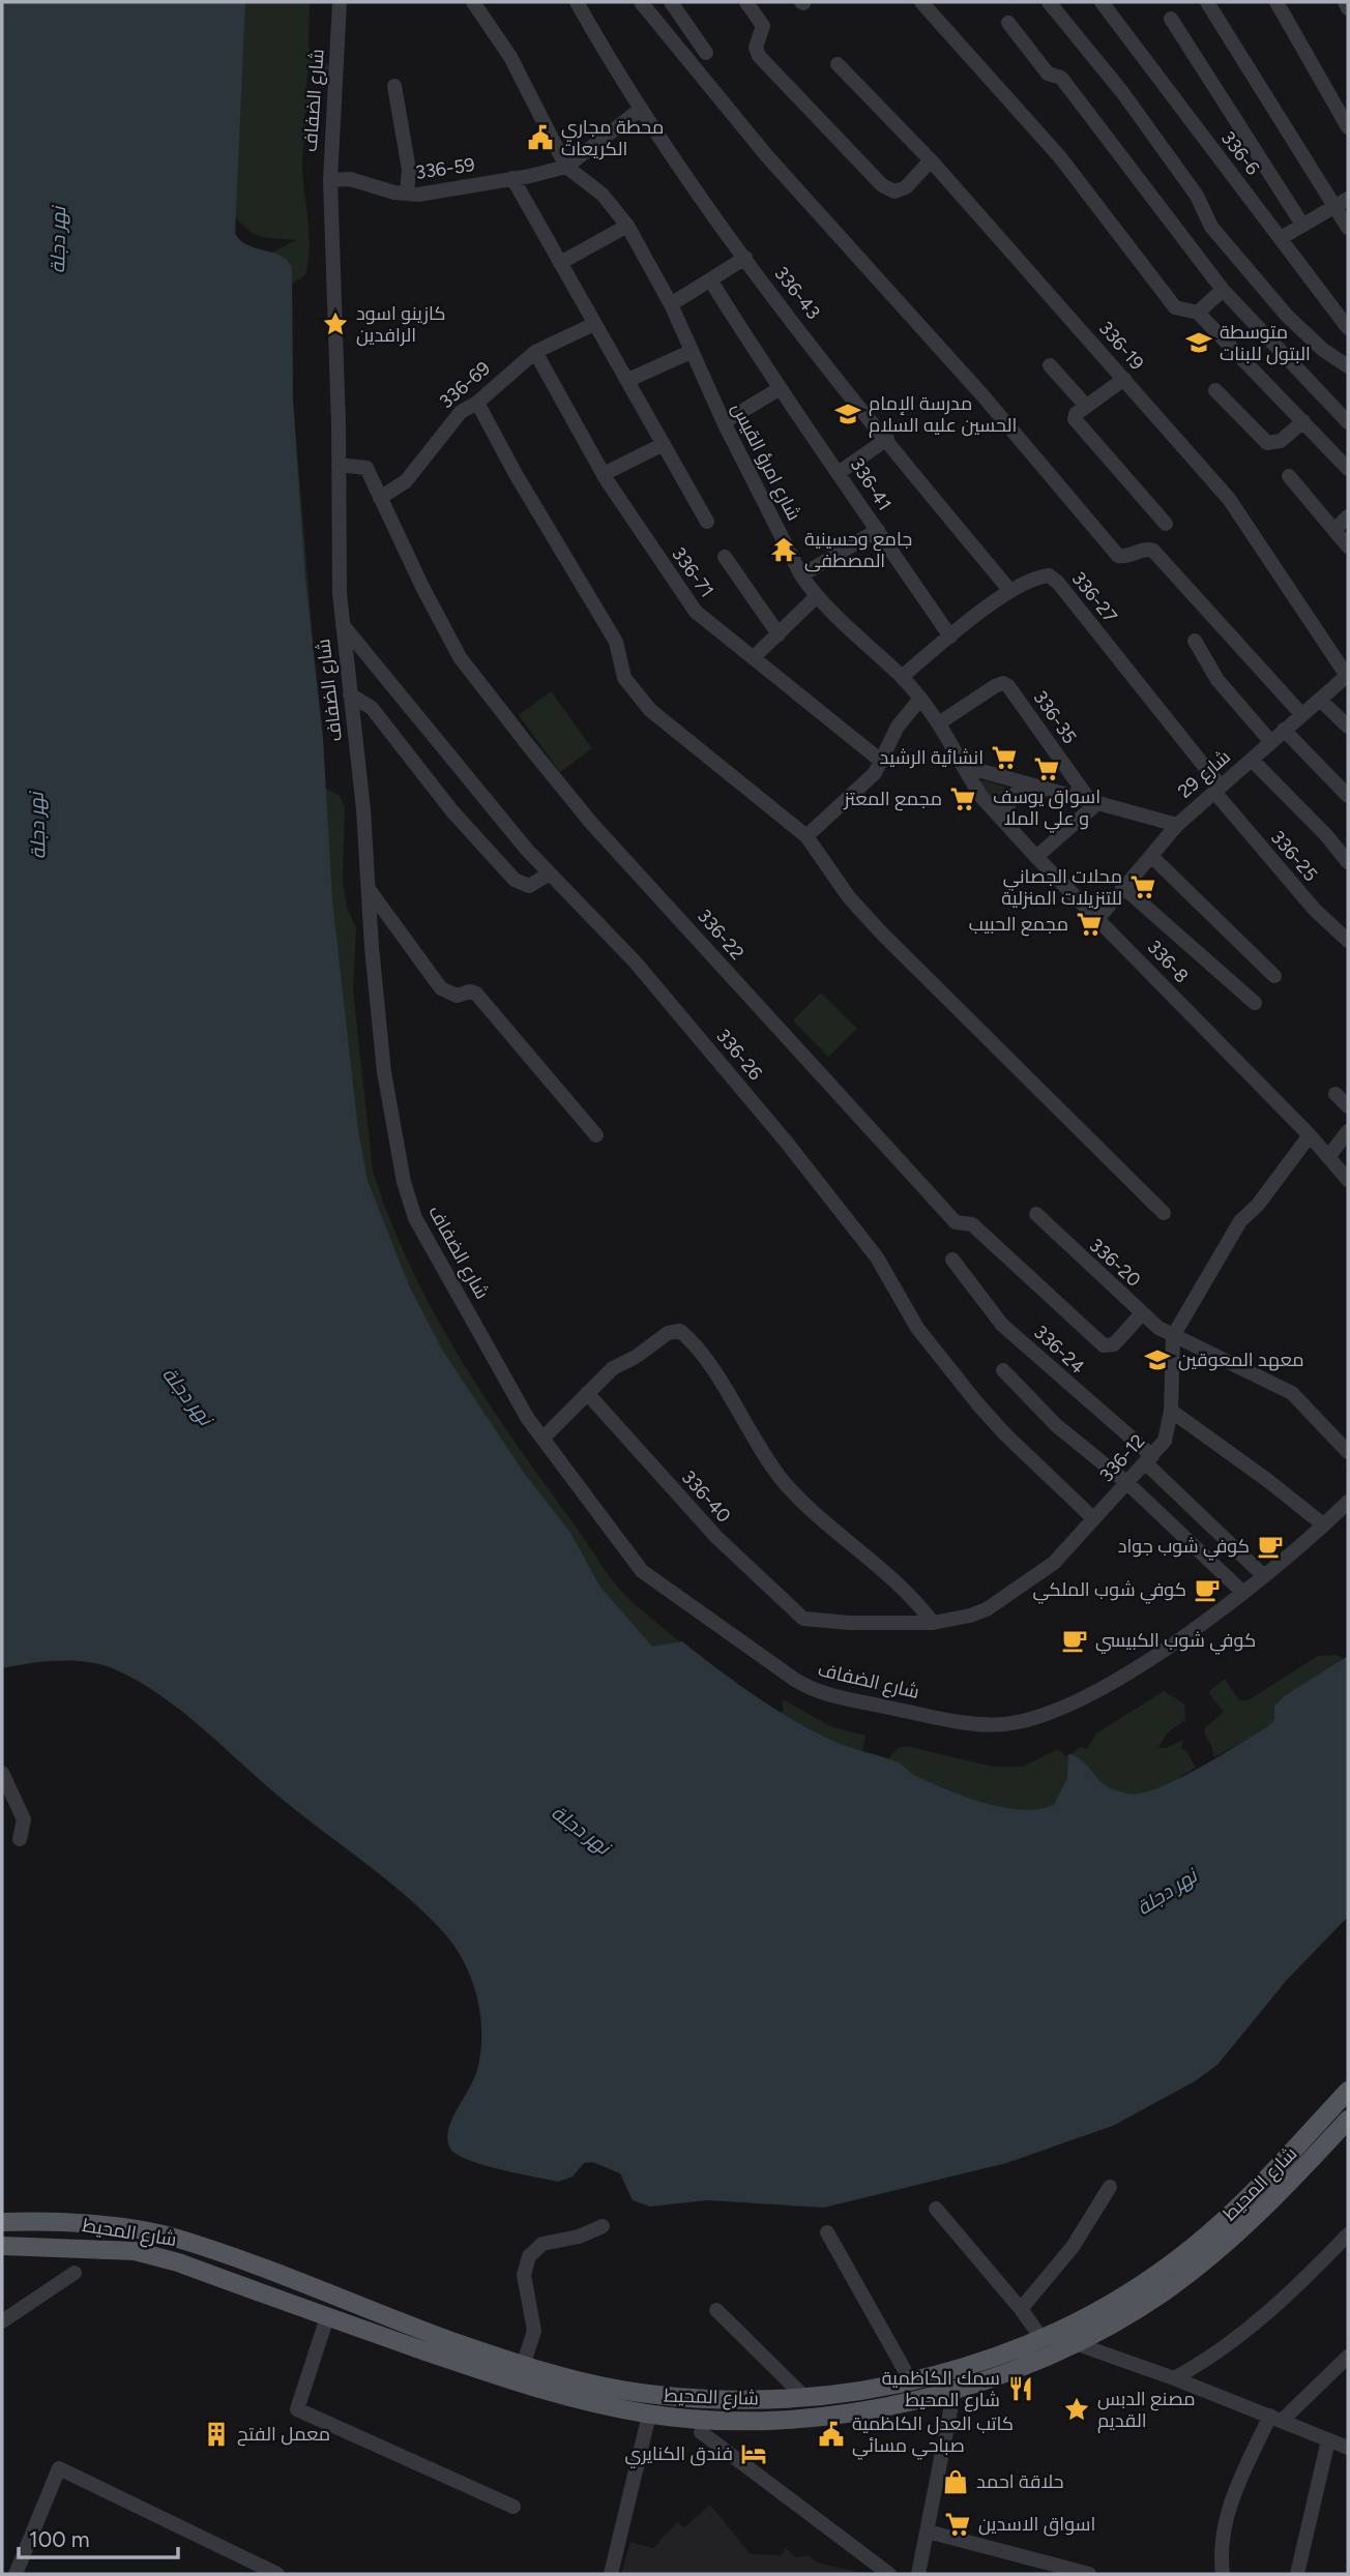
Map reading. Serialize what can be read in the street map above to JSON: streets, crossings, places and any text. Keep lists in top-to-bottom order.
{
  "streets": {
    "main road": ["شارع المحيط"],
    "street": [
      "شارع الضفاف",
      "336-6",
      "336-59",
      "336-43",
      "336-19",
      "336-69",
      "شارع امرؤ القيس",
      "336-41",
      "336-71",
      "336-27",
      "336-35",
      "شارع 29",
      "336-25",
      "336-22",
      "336-8",
      "336-26",
      "336-20",
      "336-24",
      "336-12",
      "336-40"
    ]
  },
  "crossings": [
    ["شارع الضفاف", "336-59"],
    ["شارع الضفاف", "336-22"],
    ["شارع الضفاف", "336-26"],
    ["شارع الضفاف", "336-24"],
    ["336-59", "شارع امرؤ القيس"],
    ["336-43", "336-27"],
    ["336-19", "شارع 29"],
    ["336-69", "336-71"],
    ["336-69", "336-22"],
    ["شارع امرؤ القيس", "336-27"],
    ["شارع امرؤ القيس", "336-35"],
    ["شارع امرؤ القيس", "336-8"],
    ["336-41", "336-27"],
    ["336-27", "شارع 29"],
    ["336-27", "336-25"],
    ["شارع 29", "336-25"],
    ["شارع 29", "336-8"],
    ["336-22", "336-20"],
    ["336-8", "336-12"],
    ["336-26", "336-12"],
    ["336-20", "336-12"],
    ["336-24", "336-12"],
    ["336-12", "336-40"]
  ],
  "water": ["نهر دجلة"],
  "places": {
    "public building": ["محطة مجاري الكريعات", "كاتب العدل الكاظمية صباحي مسائي"],
    "place": ["كازينو اسود الرافدين", "مصنع الدبس القديم"],
    "school or university": ["متوسطة البتول للبنات", "مدرسة الإمام الحسين عليه السلام", "معهد المعوقين"],
    "temple": ["جامع وحسينية المصطفى"],
    "supermarket": [
      "انشائية الرشيد",
      "اسواق يوسف و علي الملا",
      "مجمع المعتز",
      "محلات الجصاني للتنزيلات المنزلية",
      "مجمع الحبيب",
      "اسواق الاسدين"
    ],
    "cafe": ["كوفي شوب جواد", "كوفي شوب الملكي", "كوفي شوب الكبيسي"],
    "restaurant": ["سمك الكاظمية شارع المحيط"],
    "building": ["معمل الفتح"],
    "hotel": ["فندق الكنايري"],
    "shop": ["حلاقة احمد"]
  },
  "scale_bar": "100 m"
}
